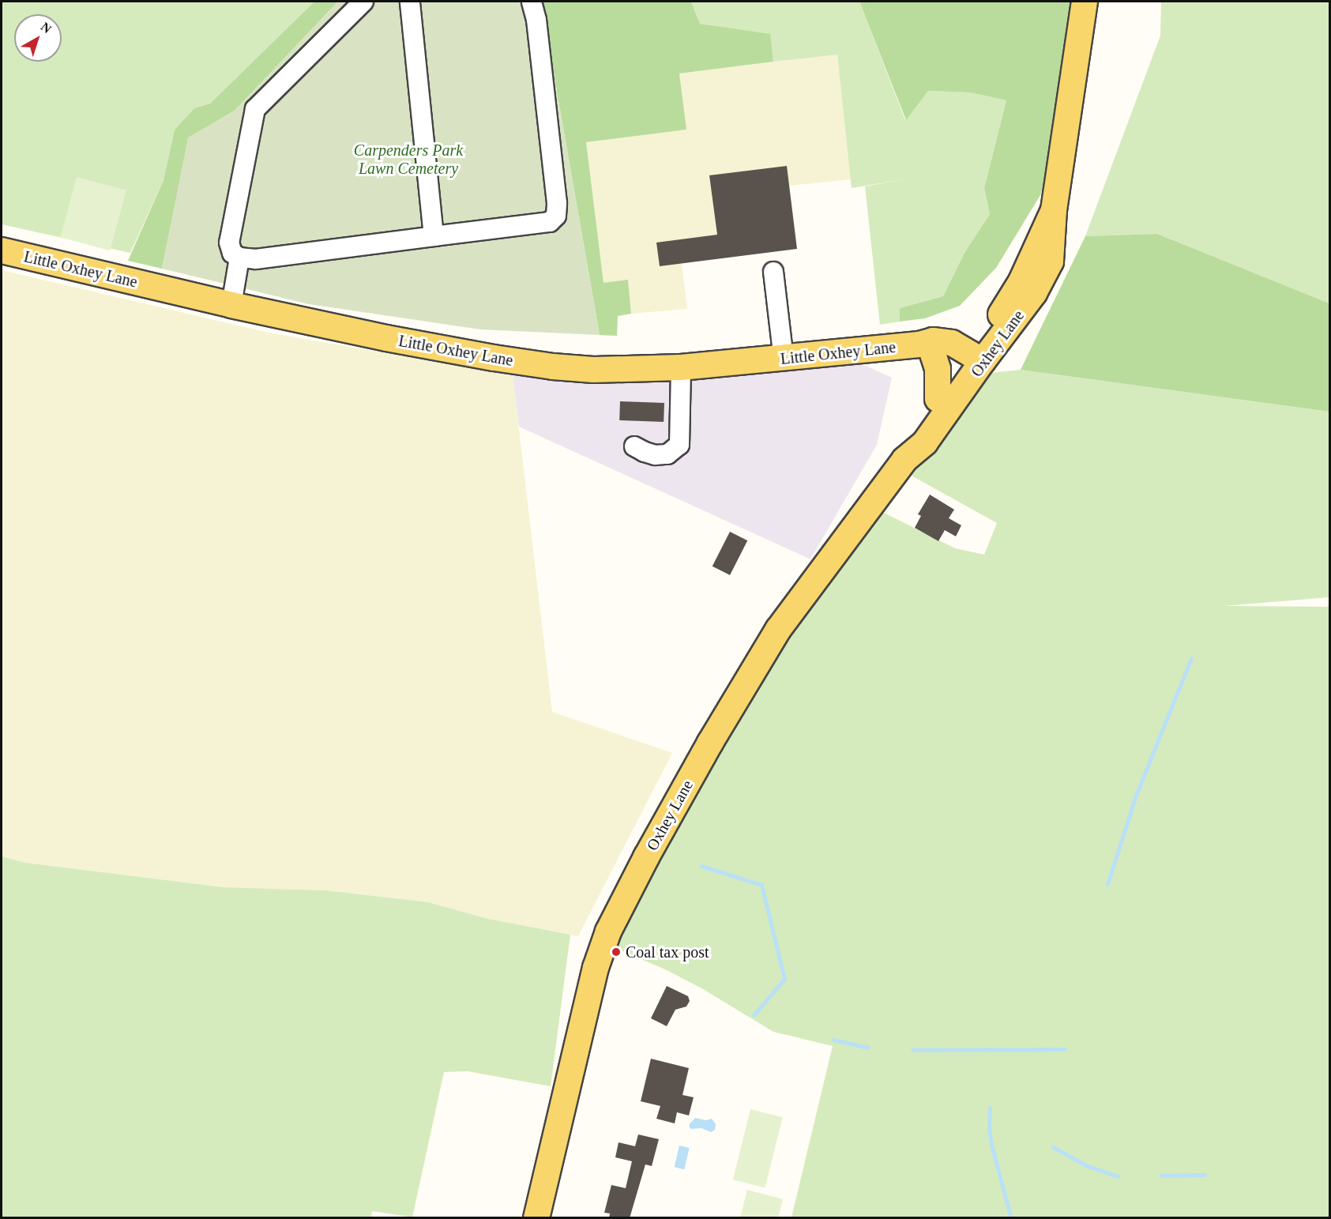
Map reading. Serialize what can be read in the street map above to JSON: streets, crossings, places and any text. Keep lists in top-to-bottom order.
{
  "streets": {
    "main road": ["Little Oxhey Lane", "Oxhey Lane"]
  },
  "crossings": [
    ["Little Oxhey Lane", "Oxhey Lane"]
  ],
  "parks": ["Carpenders Park Lawn Cemetery"],
  "places": ["Coal tax post"],
  "north": "top right"
}
